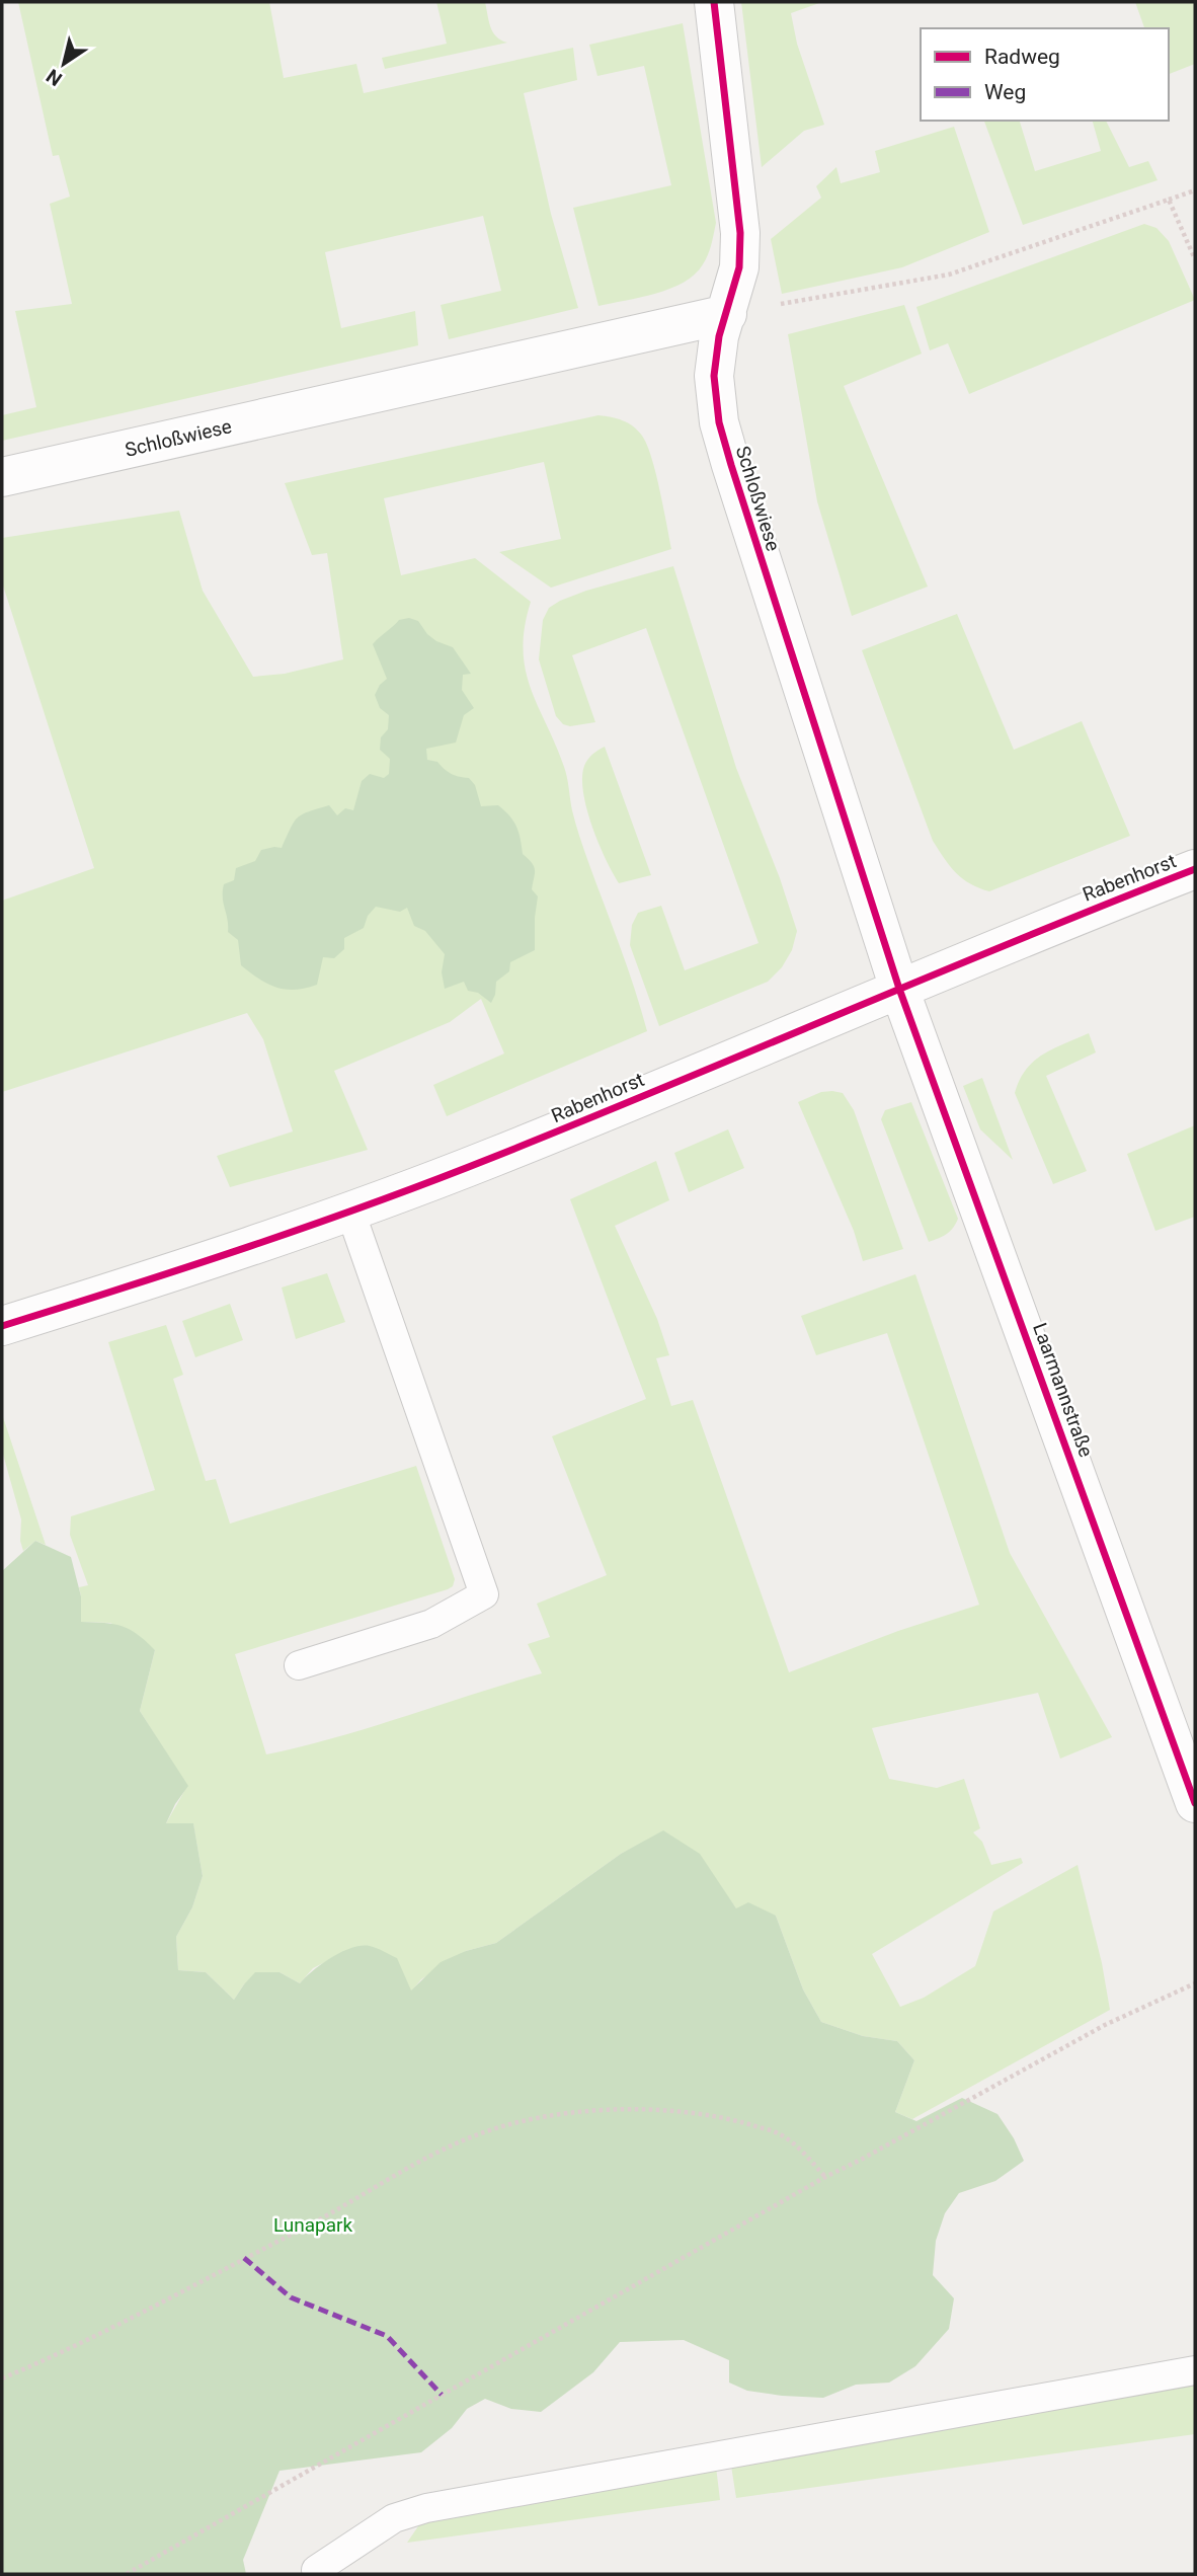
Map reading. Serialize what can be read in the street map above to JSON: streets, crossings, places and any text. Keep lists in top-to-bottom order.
{
  "streets": {
    "street": ["Schloßwiese", "Rabenhorst", "Laarmannstraße"]
  },
  "crossings": [
    ["Schloßwiese", "Rabenhorst"],
    ["Schloßwiese", "Laarmannstraße"],
    ["Rabenhorst", "Laarmannstraße"]
  ],
  "parks": ["Lunapark"],
  "legend": ["Radweg", "Weg"],
  "north": "bottom left"
}
